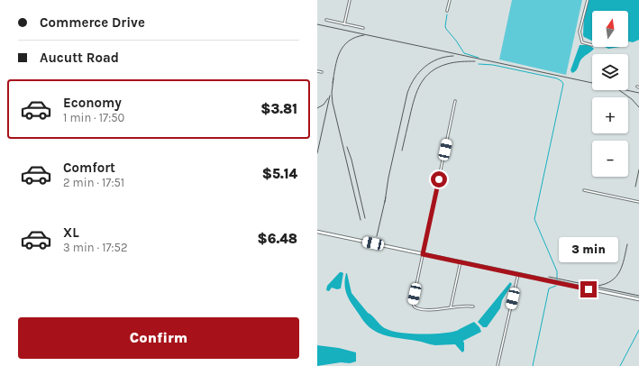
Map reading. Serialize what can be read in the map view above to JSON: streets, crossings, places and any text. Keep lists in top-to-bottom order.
{
  "north": "top",
  "page": {
    "banner": ["Commerce Drive", "Aucutt Road"],
    "map_buttons": ["+", "−"],
    "list": [
      {
        "name": "Economy",
        "note": "1 min · 17:50",
        "value": "$3.81"
      },
      {
        "name": "Comfort",
        "note": "2 min · 17:51",
        "value": "$5.14"
      },
      {
        "name": "XL",
        "note": "3 min · 17:52",
        "value": "$6.48"
      }
    ],
    "bubble": "3 min",
    "buttons": "Confirm"
  }
}
